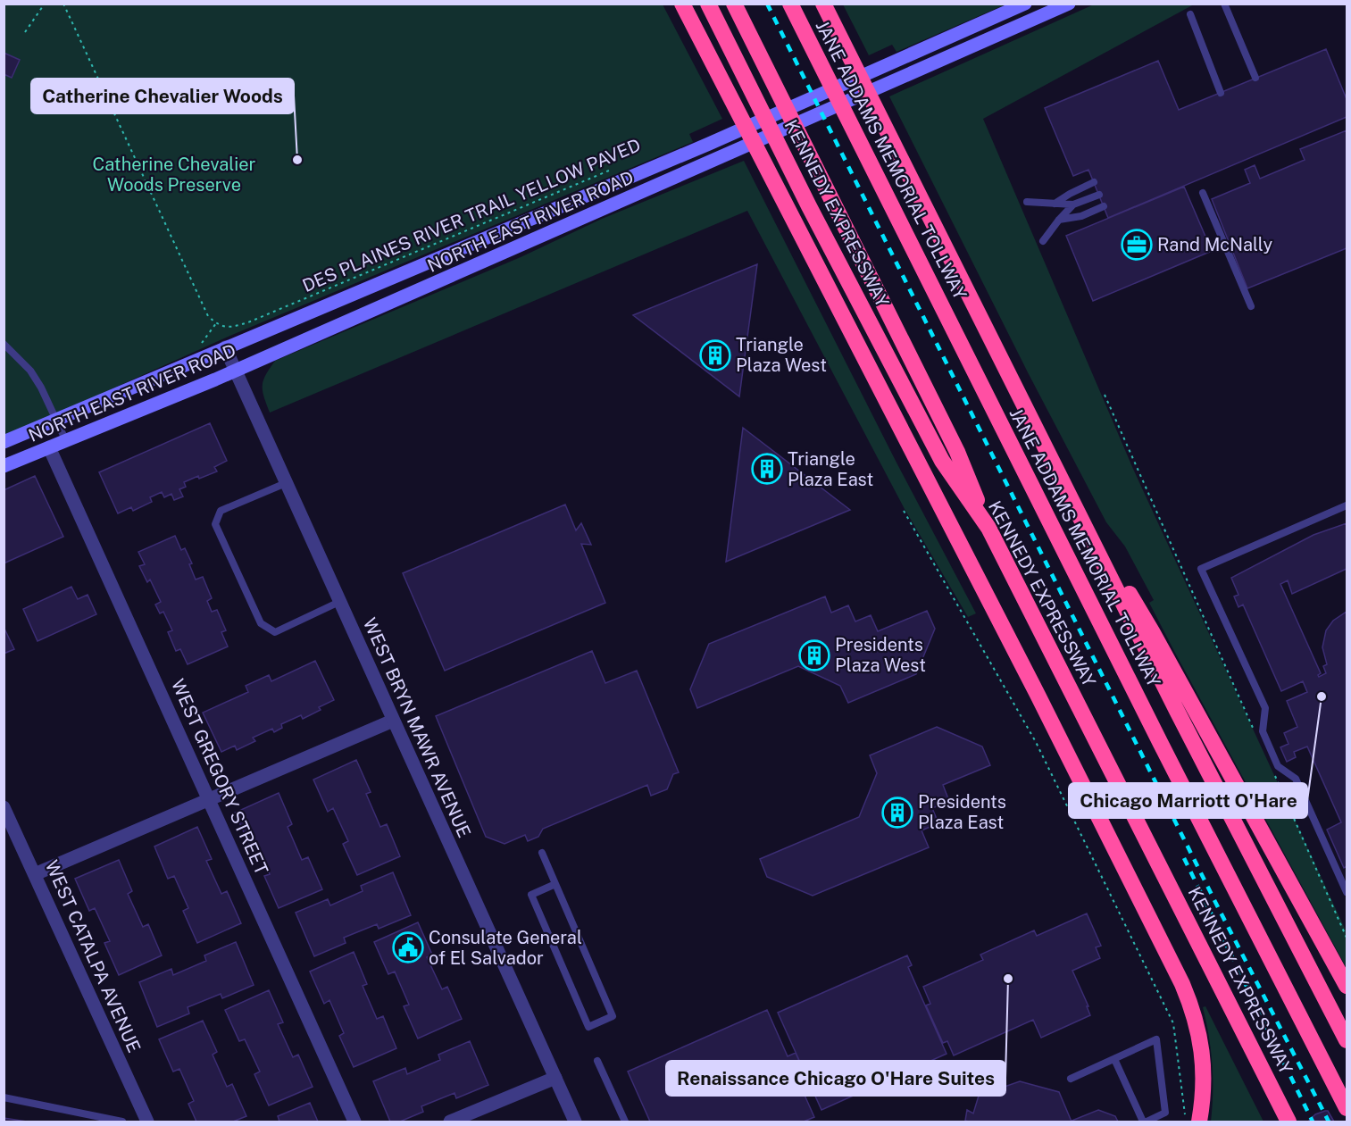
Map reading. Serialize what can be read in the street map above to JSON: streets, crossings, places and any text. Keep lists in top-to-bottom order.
{
  "streets": {
    "highway": ["JANE ADDAMS MEMORIAL TOLLWAY", "KENNEDY EXPRESSWAY"],
    "main road": ["NORTH EAST RIVER ROAD"],
    "street": ["WEST BRYN MAWR AVENUE", "WEST GREGORY STREET", "WEST CATALPA AVENUE"],
    "path": ["DES PLAINES RIVER TRAIL YELLOW PAVED"]
  },
  "crossings": [
    ["NORTH EAST RIVER ROAD", "WEST BRYN MAWR AVENUE"],
    ["NORTH EAST RIVER ROAD", "WEST GREGORY STREET"]
  ],
  "parks": ["Catherine Chevalier Woods Preserve"],
  "places": {
    "other": ["Catherine Chevalier Woods", "Chicago Marriott O'Hare", "Renaissance Chicago O'Hare Suites"],
    "office": ["Rand McNally"],
    "building": [
      "Triangle Plaza West",
      "Triangle Plaza East",
      "Presidents Plaza West",
      "Presidents Plaza East"
    ],
    "public building": ["Consulate General of El Salvador"]
  }
}
